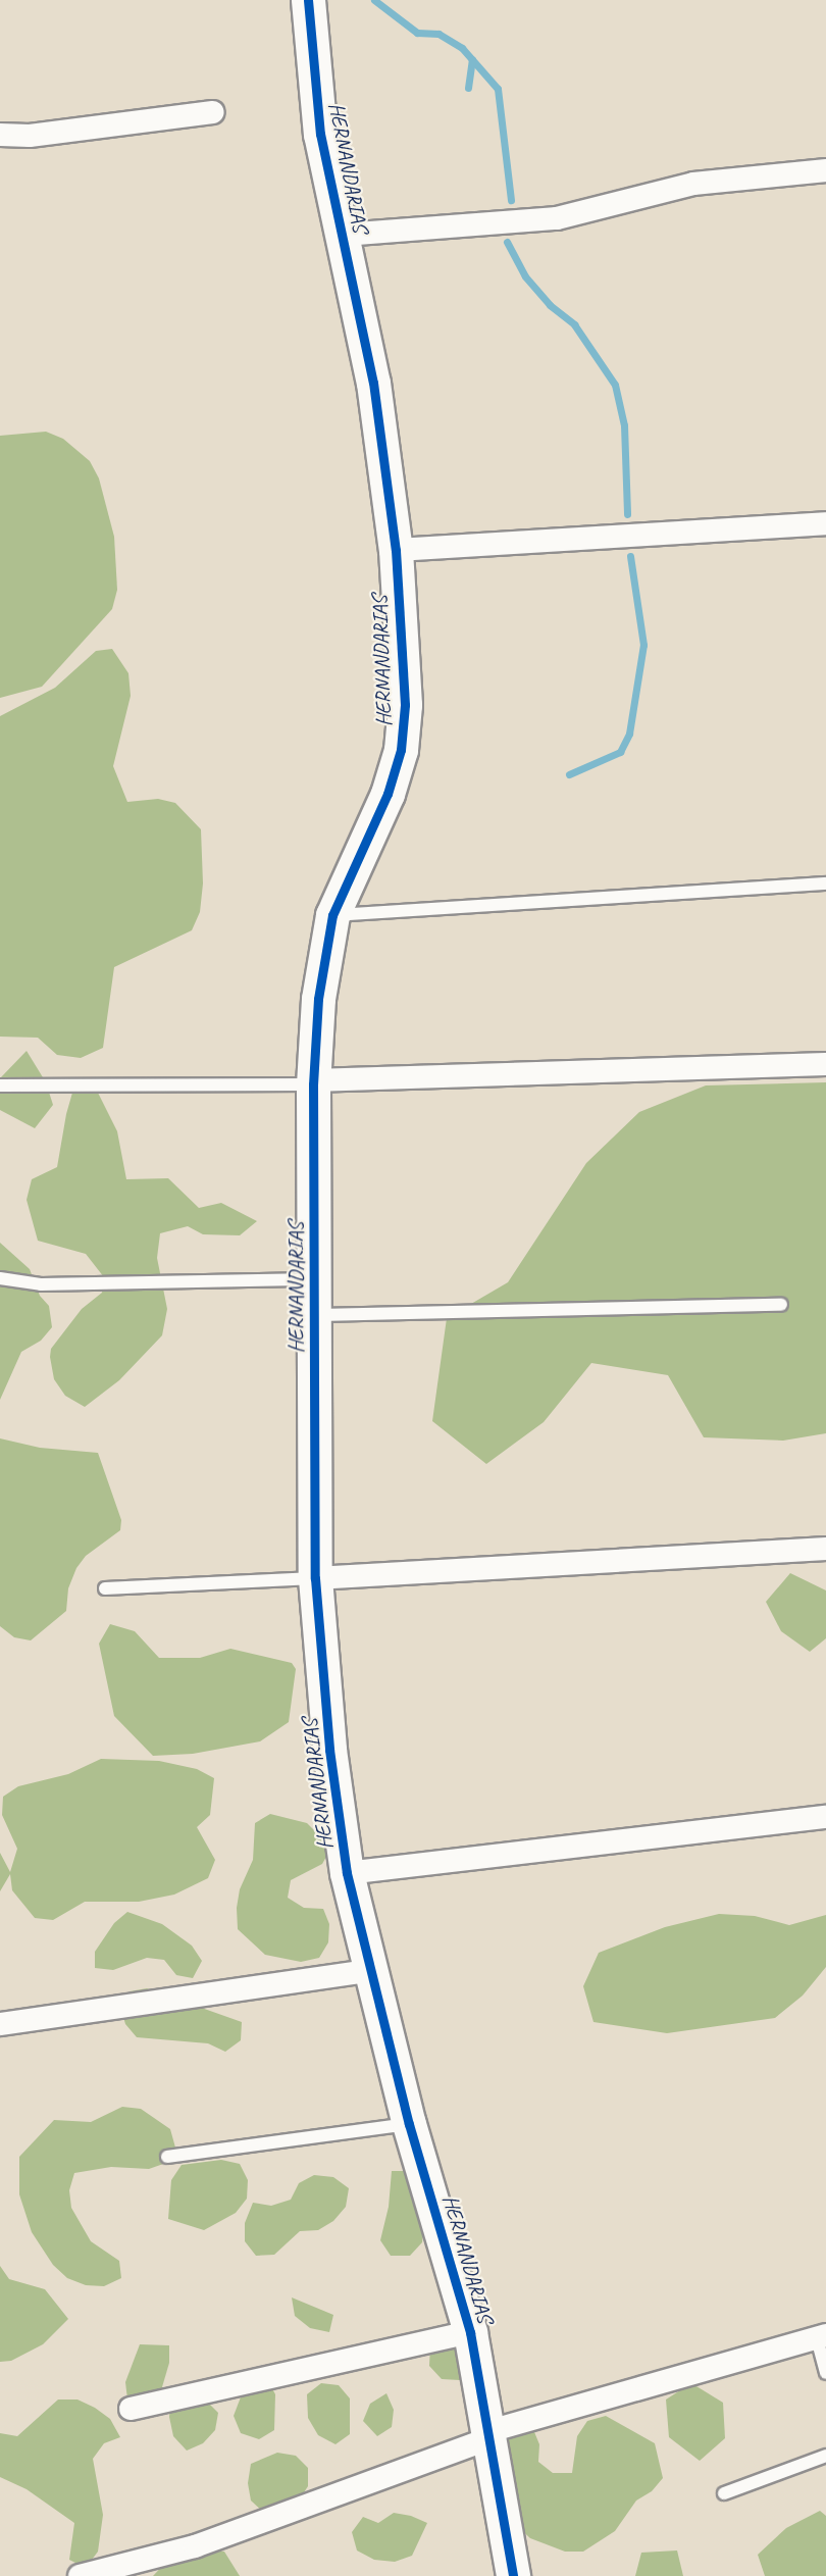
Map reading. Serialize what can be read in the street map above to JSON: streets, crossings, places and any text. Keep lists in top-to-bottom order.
{
  "streets": {
    "street": ["HERNANDARIAS"]
  }
}
